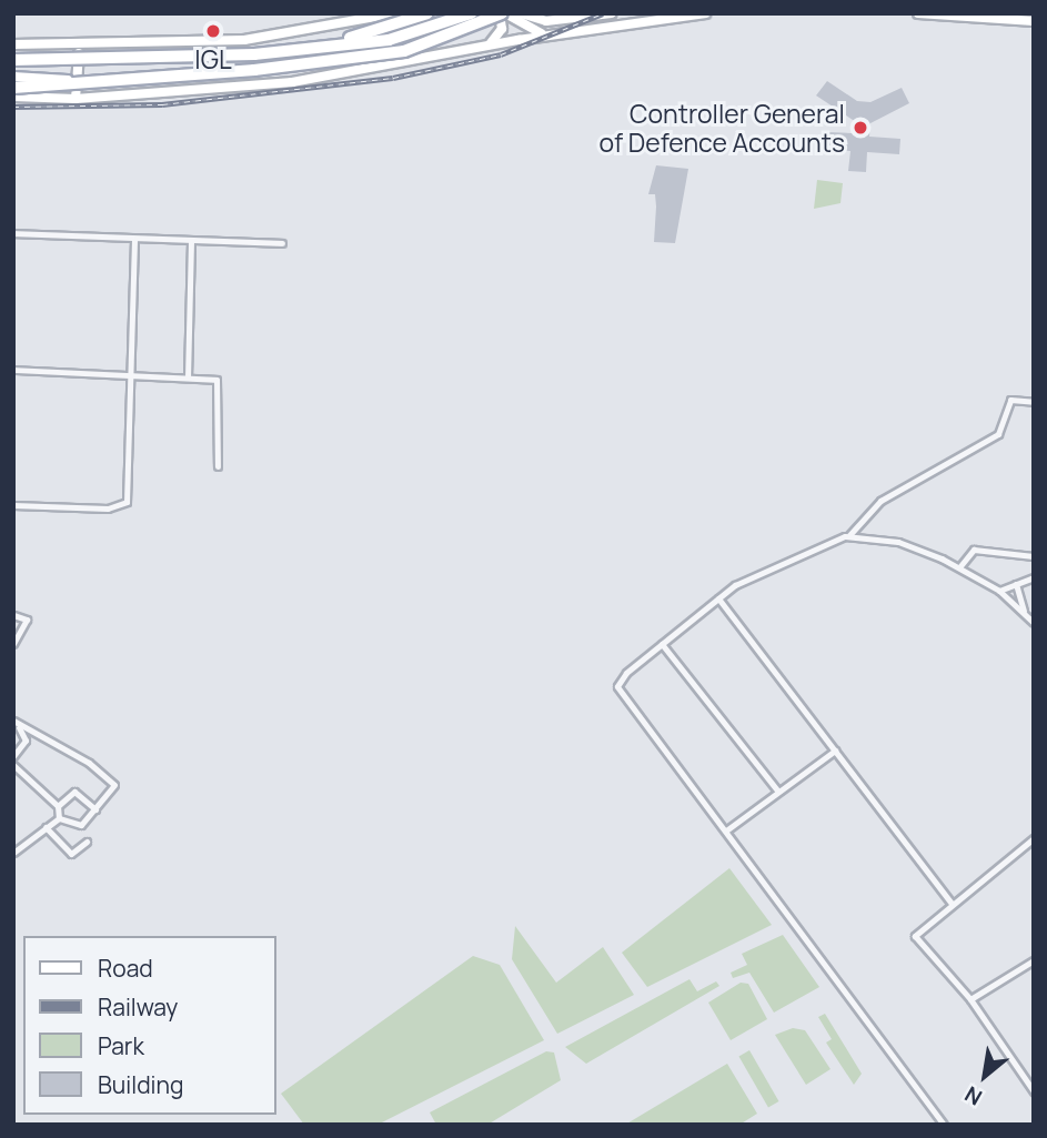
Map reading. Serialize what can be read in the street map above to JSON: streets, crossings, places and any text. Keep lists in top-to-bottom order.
{
  "places": ["IGL", "Controller General of Defence Accounts"],
  "legend": [
    "Road",
    "Railway",
    "Park",
    "Building"
  ],
  "north": "bottom left"
}
